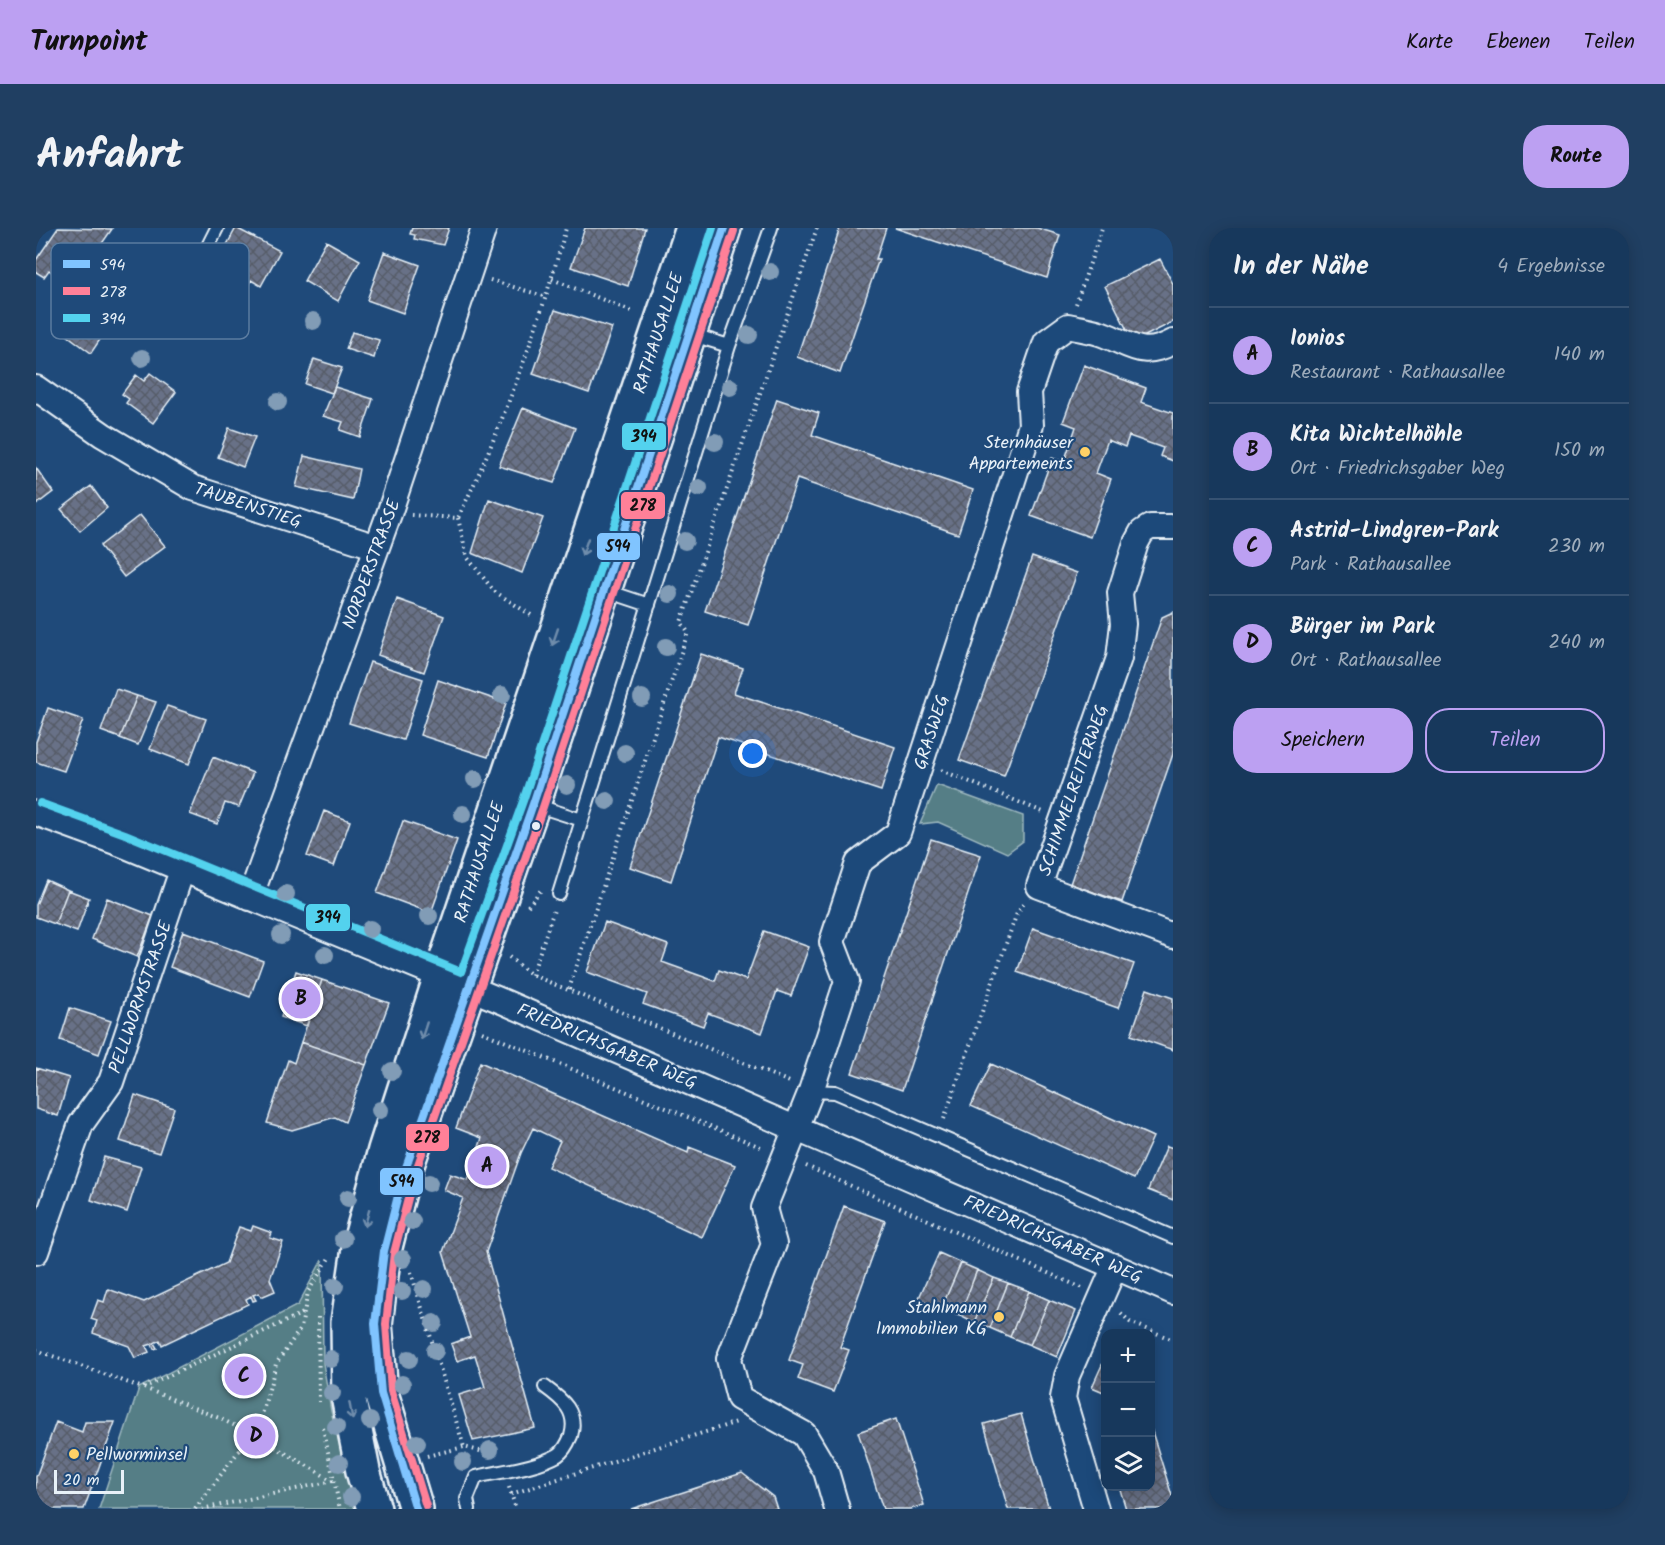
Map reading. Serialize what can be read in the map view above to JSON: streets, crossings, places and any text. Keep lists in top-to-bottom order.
{
  "streets": {
    "main road": ["RATHAUSALLEE"],
    "street": [
      "TAUBENSTIEG",
      "NORDERSTRASSE",
      "GRASWEG",
      "SCHIMMELREITERWEG",
      "PELLWORMSTRASSE",
      "FRIEDRICHSGABER WEG"
    ]
  },
  "crossings": [
    ["RATHAUSALLEE", "FRIEDRICHSGABER WEG"],
    ["TAUBENSTIEG", "NORDERSTRASSE"],
    ["NORDERSTRASSE", "FRIEDRICHSGABER WEG"],
    ["GRASWEG", "FRIEDRICHSGABER WEG"],
    ["PELLWORMSTRASSE", "FRIEDRICHSGABER WEG"]
  ],
  "places": ["Sternhäuser Appartements", "Stahlmann Immobilien KG", "Pellworminsel"],
  "lines": ["transit line 594", "transit line 394", "transit line 278"],
  "legend": ["594", "278", "394"],
  "scale_bar": "20 m",
  "page": {
    "header": "Turnpoint",
    "nav": ["Karte", "Ebenen", "Teilen"],
    "title": "Anfahrt",
    "buttons": [
      "Route",
      ["Speichern", "Teilen"]
    ],
    "heading": ["In der Nähe", "4 Ergebnisse"],
    "list": [
      {
        "mark": "A",
        "name": "Ionios",
        "note": "Restaurant · Rathausallee",
        "value": "140 m"
      },
      {
        "mark": "B",
        "name": "Kita Wichtelhöhle",
        "note": "Ort · Friedrichsgaber Weg",
        "value": "150 m"
      },
      {
        "mark": "C",
        "name": "Astrid-Lindgren-Park",
        "note": "Park · Rathausallee",
        "value": "230 m"
      },
      {
        "mark": "D",
        "name": "Bürger im Park",
        "note": "Ort · Rathausallee",
        "value": "240 m"
      }
    ],
    "pins": [
      "B",
      "A",
      "C",
      "D"
    ],
    "map_buttons": ["+", "−"],
    "scale": "20 m"
  }
}
